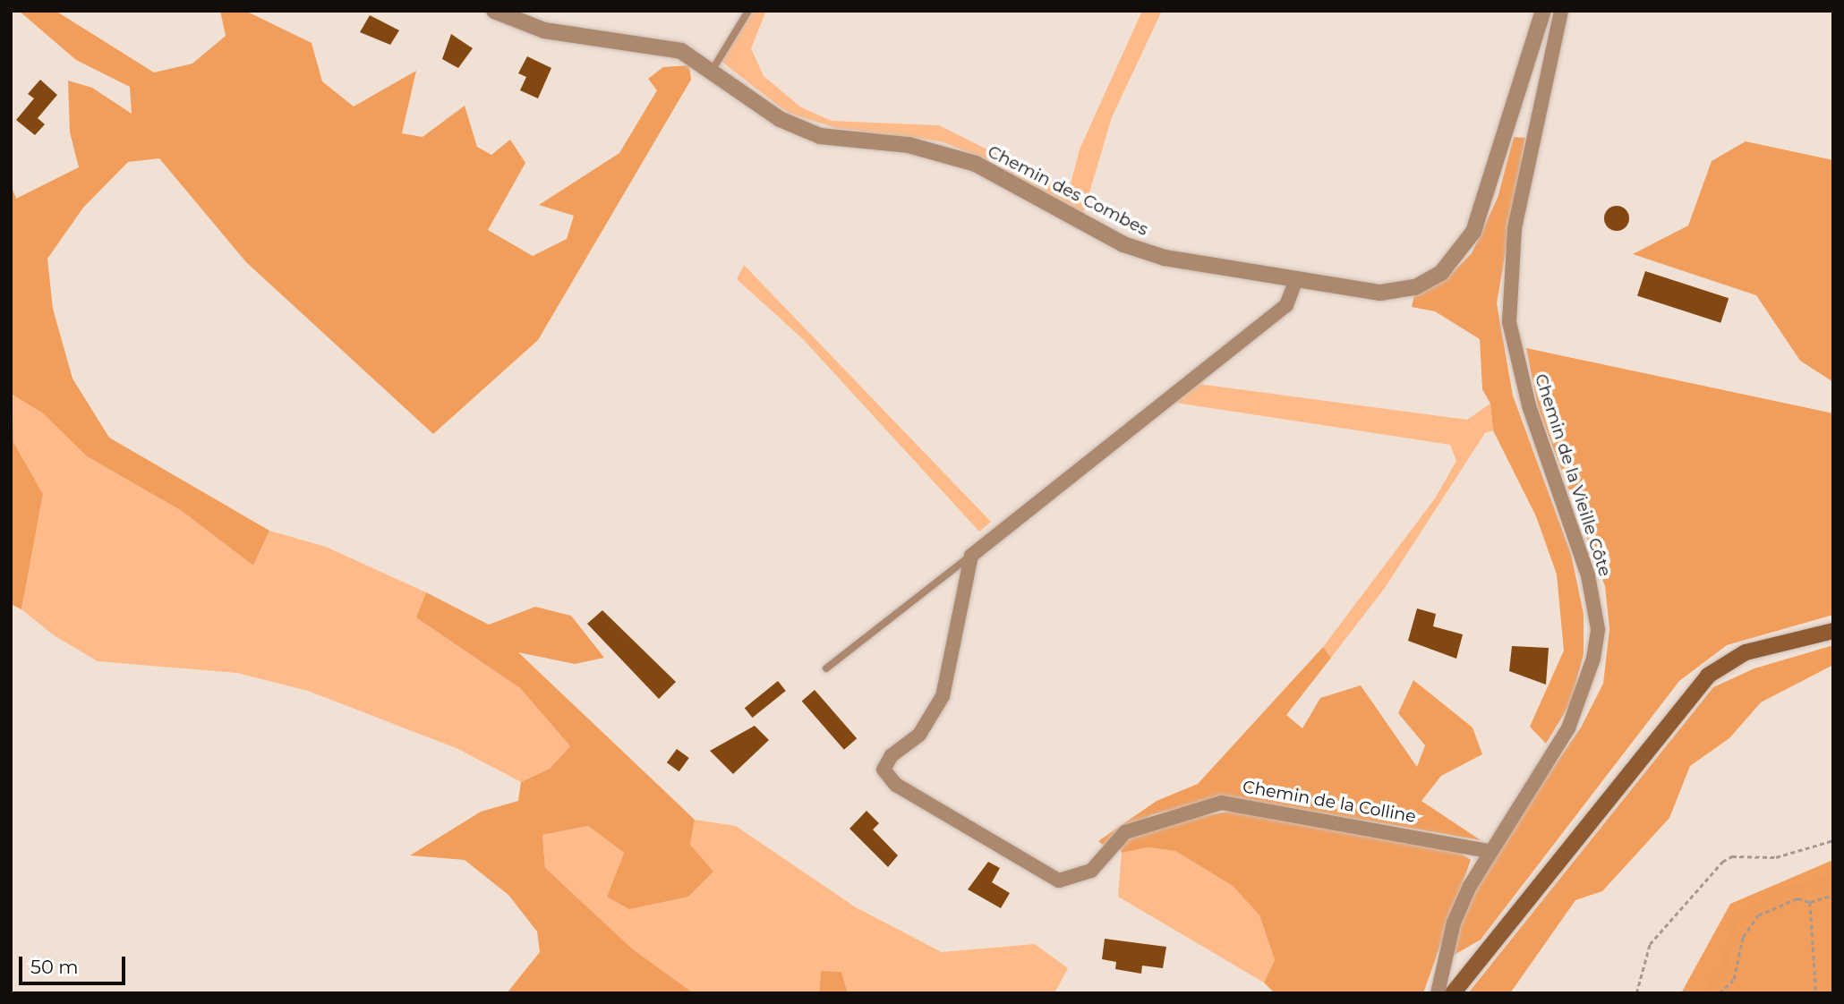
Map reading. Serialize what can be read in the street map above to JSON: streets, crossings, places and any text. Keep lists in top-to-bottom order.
{
  "streets": {
    "street": ["Chemin des Combes", "Chemin de la Vieille Côte", "Chemin de la Colline"]
  },
  "crossings": [
    ["Chemin de la Vieille Côte", "Chemin de la Colline"]
  ],
  "scale_bar": "50 m"
}
